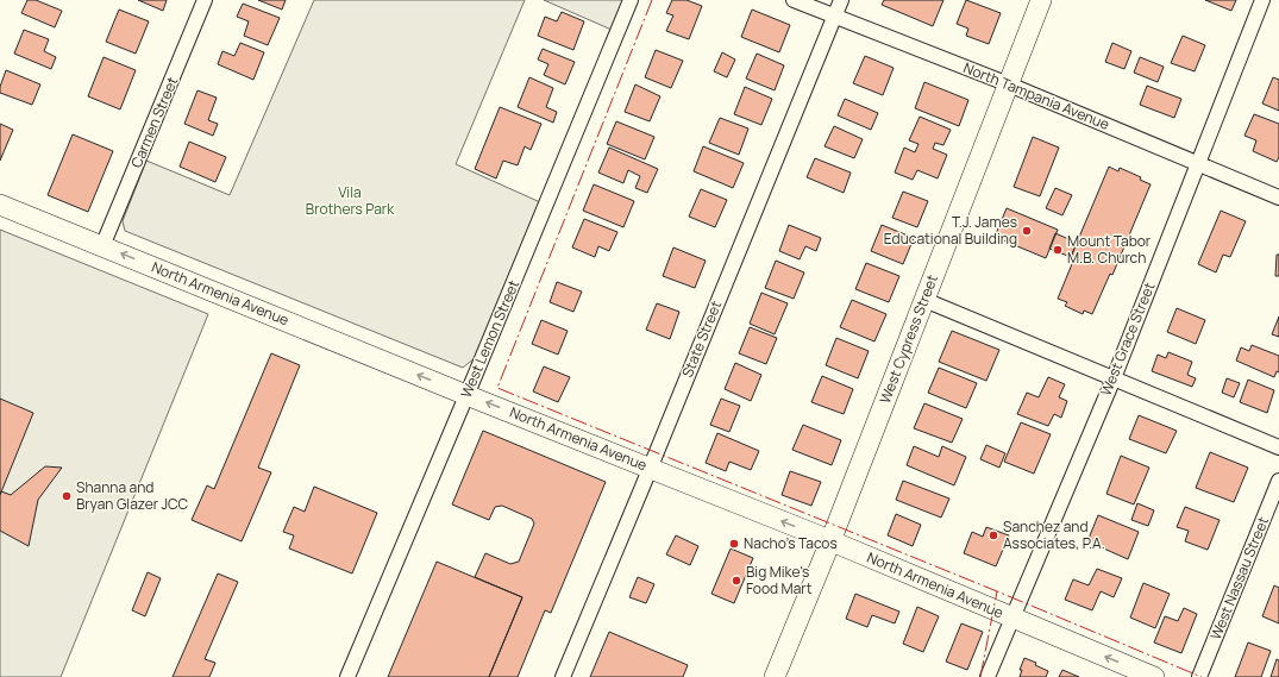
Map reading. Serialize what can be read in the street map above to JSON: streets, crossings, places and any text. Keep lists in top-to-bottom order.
{
  "streets": {
    "main road": ["North Armenia Avenue", "West Cypress Street"],
    "street": [
      "North Tampania Avenue",
      "Carmen Street",
      "West Lemon Street",
      "State Street",
      "West Grace Street",
      "West Nassau Street"
    ]
  },
  "crossings": [
    ["North Tampania Avenue", "State Street"],
    ["North Tampania Avenue", "West Cypress Street"],
    ["North Tampania Avenue", "West Grace Street"],
    ["Carmen Street", "North Armenia Avenue"],
    ["North Armenia Avenue", "West Lemon Street"],
    ["North Armenia Avenue", "State Street"],
    ["North Armenia Avenue", "West Cypress Street"],
    ["North Armenia Avenue", "West Grace Street"]
  ],
  "one_way": ["North Armenia Avenue"],
  "parks": ["Vila Brothers Park"],
  "places": [
    "T.J. James Educational Building",
    "Mount Tabor M.B. Church",
    "Shanna and Bryan Glazer JCC",
    "Sanchez and Associates, P.A.",
    "Nacho's Tacos",
    "Big Mike's Food Mart"
  ]
}
